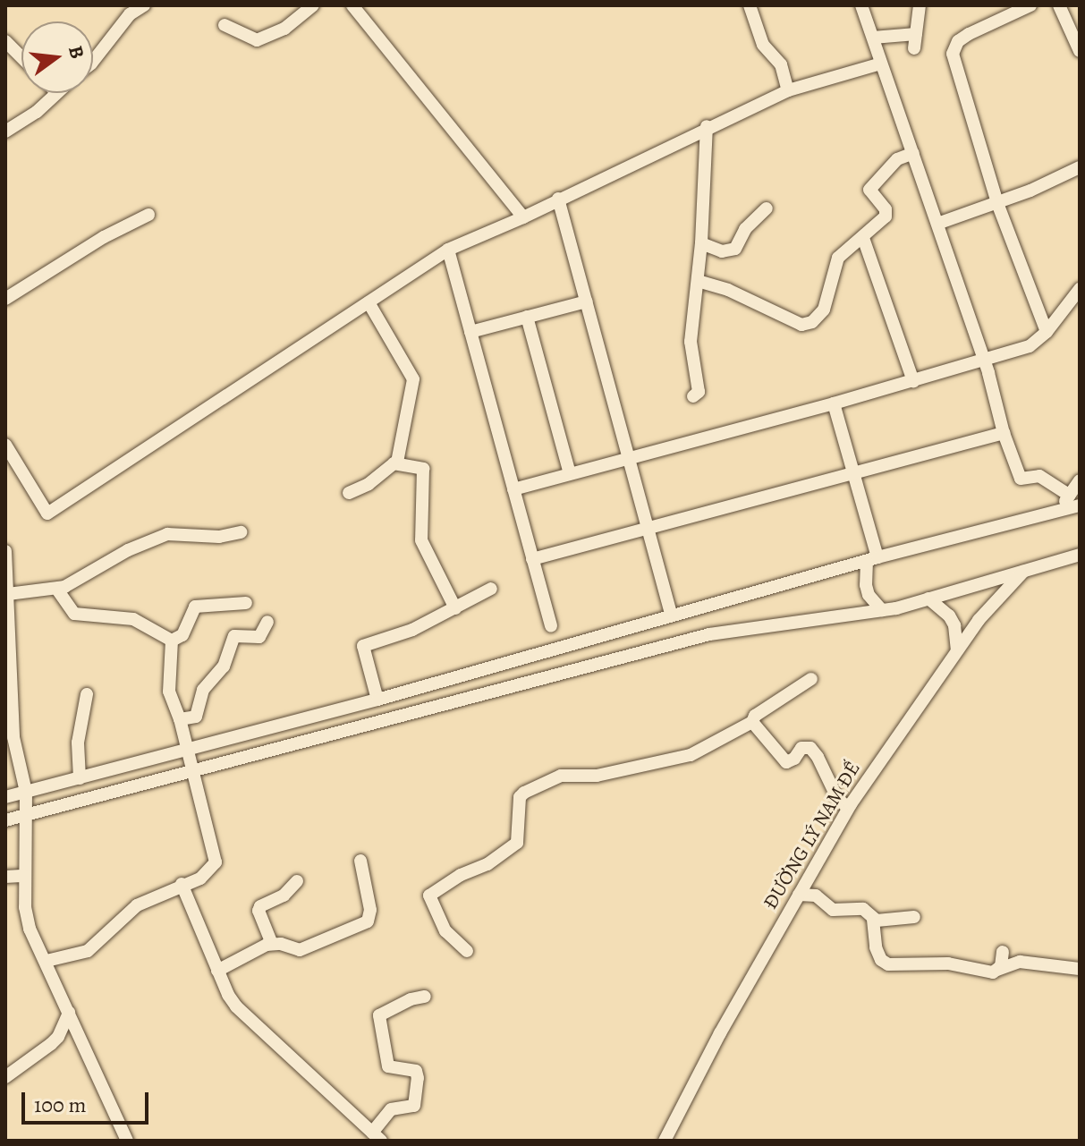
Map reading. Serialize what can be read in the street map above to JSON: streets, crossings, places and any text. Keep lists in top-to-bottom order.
{
  "streets": {
    "street": ["ĐƯỜNG LÝ NAM ĐẾ"]
  },
  "scale_bar": "100 m",
  "north": "right"
}
